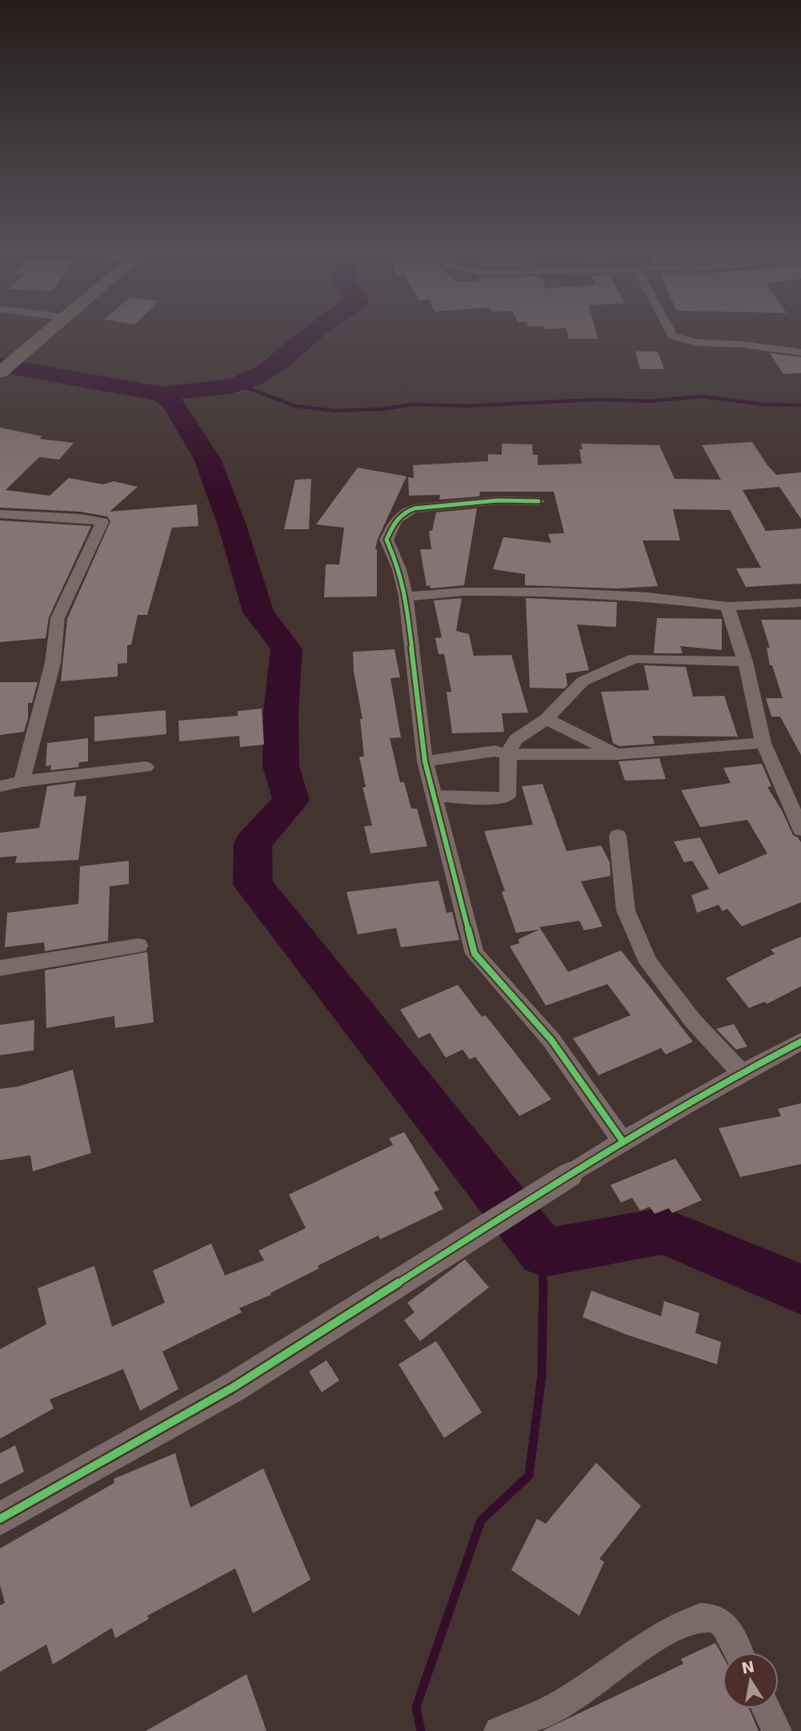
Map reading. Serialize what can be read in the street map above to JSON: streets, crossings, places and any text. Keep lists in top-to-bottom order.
{
  "north": "top"
}
